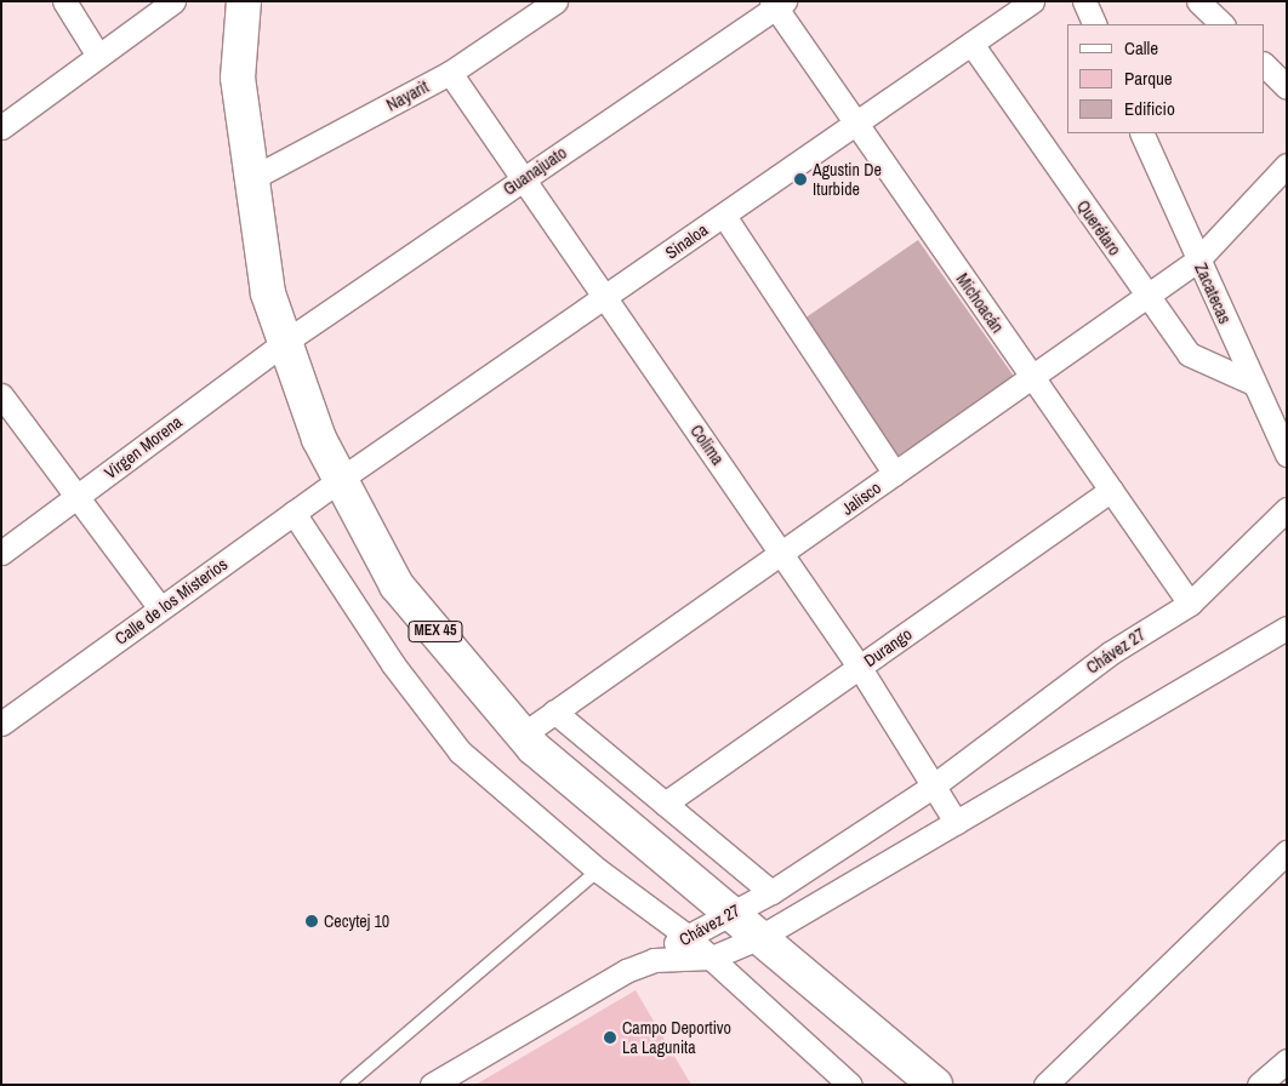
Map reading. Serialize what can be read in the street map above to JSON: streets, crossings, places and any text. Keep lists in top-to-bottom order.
{
  "streets": {
    "main road": ["MEX 45"],
    "street": [
      "Nayarit",
      "Guanajuato",
      "Querétaro",
      "Sinaloa",
      "Zacatecas",
      "Michoacán",
      "Colima",
      "Virgen Morena",
      "Jalisco",
      "Calle de los Misterios",
      "Durango",
      "Chávez 27"
    ]
  },
  "crossings": [
    ["Nayarit", "Colima"],
    ["Nayarit", "MEX 45"],
    ["Guanajuato", "Michoacán"],
    ["Guanajuato", "Colima"],
    ["Guanajuato", "Virgen Morena"],
    ["Guanajuato", "MEX 45"],
    ["Querétaro", "Sinaloa"],
    ["Querétaro", "Zacatecas"],
    ["Querétaro", "Jalisco"],
    ["Sinaloa", "Michoacán"],
    ["Sinaloa", "Colima"],
    ["Sinaloa", "Calle de los Misterios"],
    ["Sinaloa", "MEX 45"],
    ["Zacatecas", "Jalisco"],
    ["Michoacán", "Jalisco"],
    ["Michoacán", "Durango"],
    ["Michoacán", "Chávez 27"],
    ["Colima", "Jalisco"],
    ["Colima", "Durango"],
    ["Colima", "Chávez 27"],
    ["Virgen Morena", "MEX 45"],
    ["Jalisco", "MEX 45"],
    ["Calle de los Misterios", "MEX 45"],
    ["MEX 45", "Chávez 27"]
  ],
  "places": ["Agustin De Iturbide", "Cecytej 10", "Campo Deportivo La Lagunita"],
  "legend": ["Calle", "Parque", "Edificio"]
}
